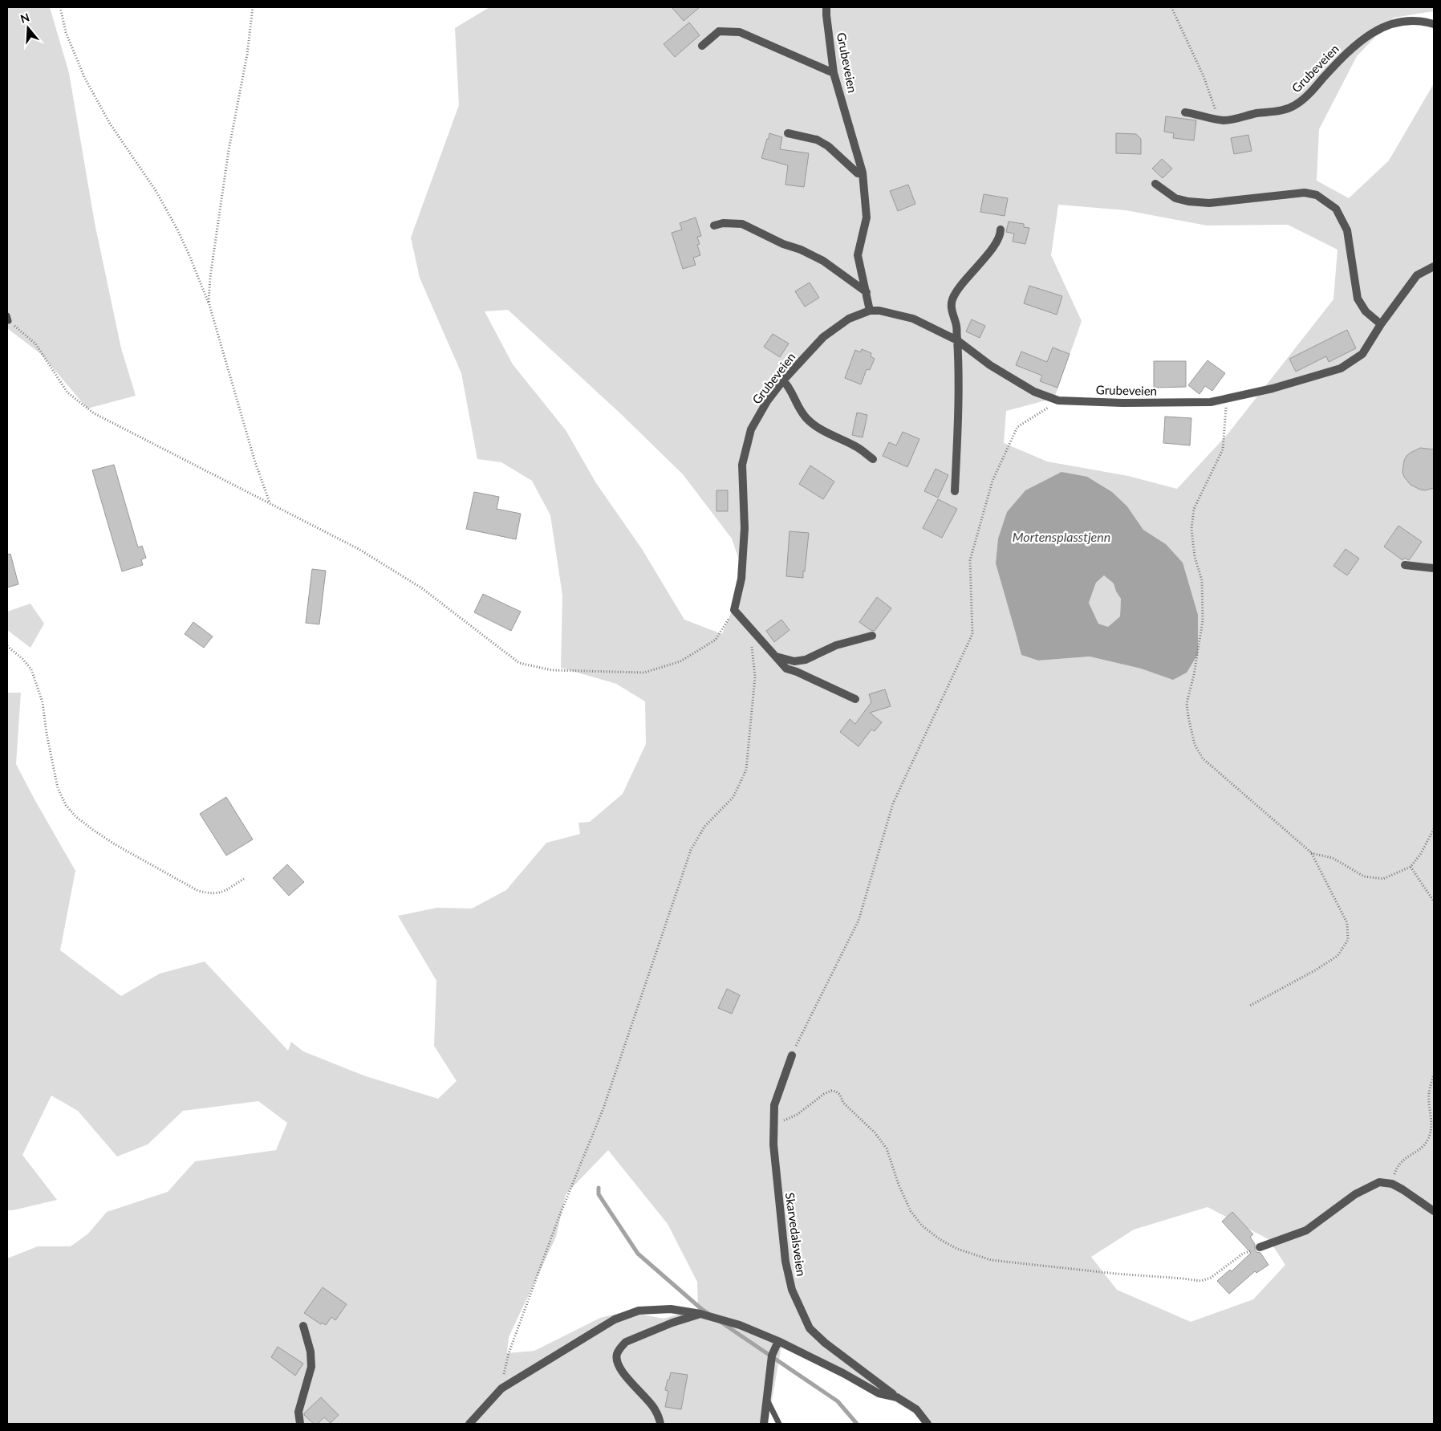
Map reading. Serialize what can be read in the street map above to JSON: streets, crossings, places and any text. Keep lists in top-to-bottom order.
{
  "streets": {
    "street": ["Grubeveien", "Skarvedalsveien"]
  },
  "water": ["Mortensplasstjenn"],
  "north": "top"
}
